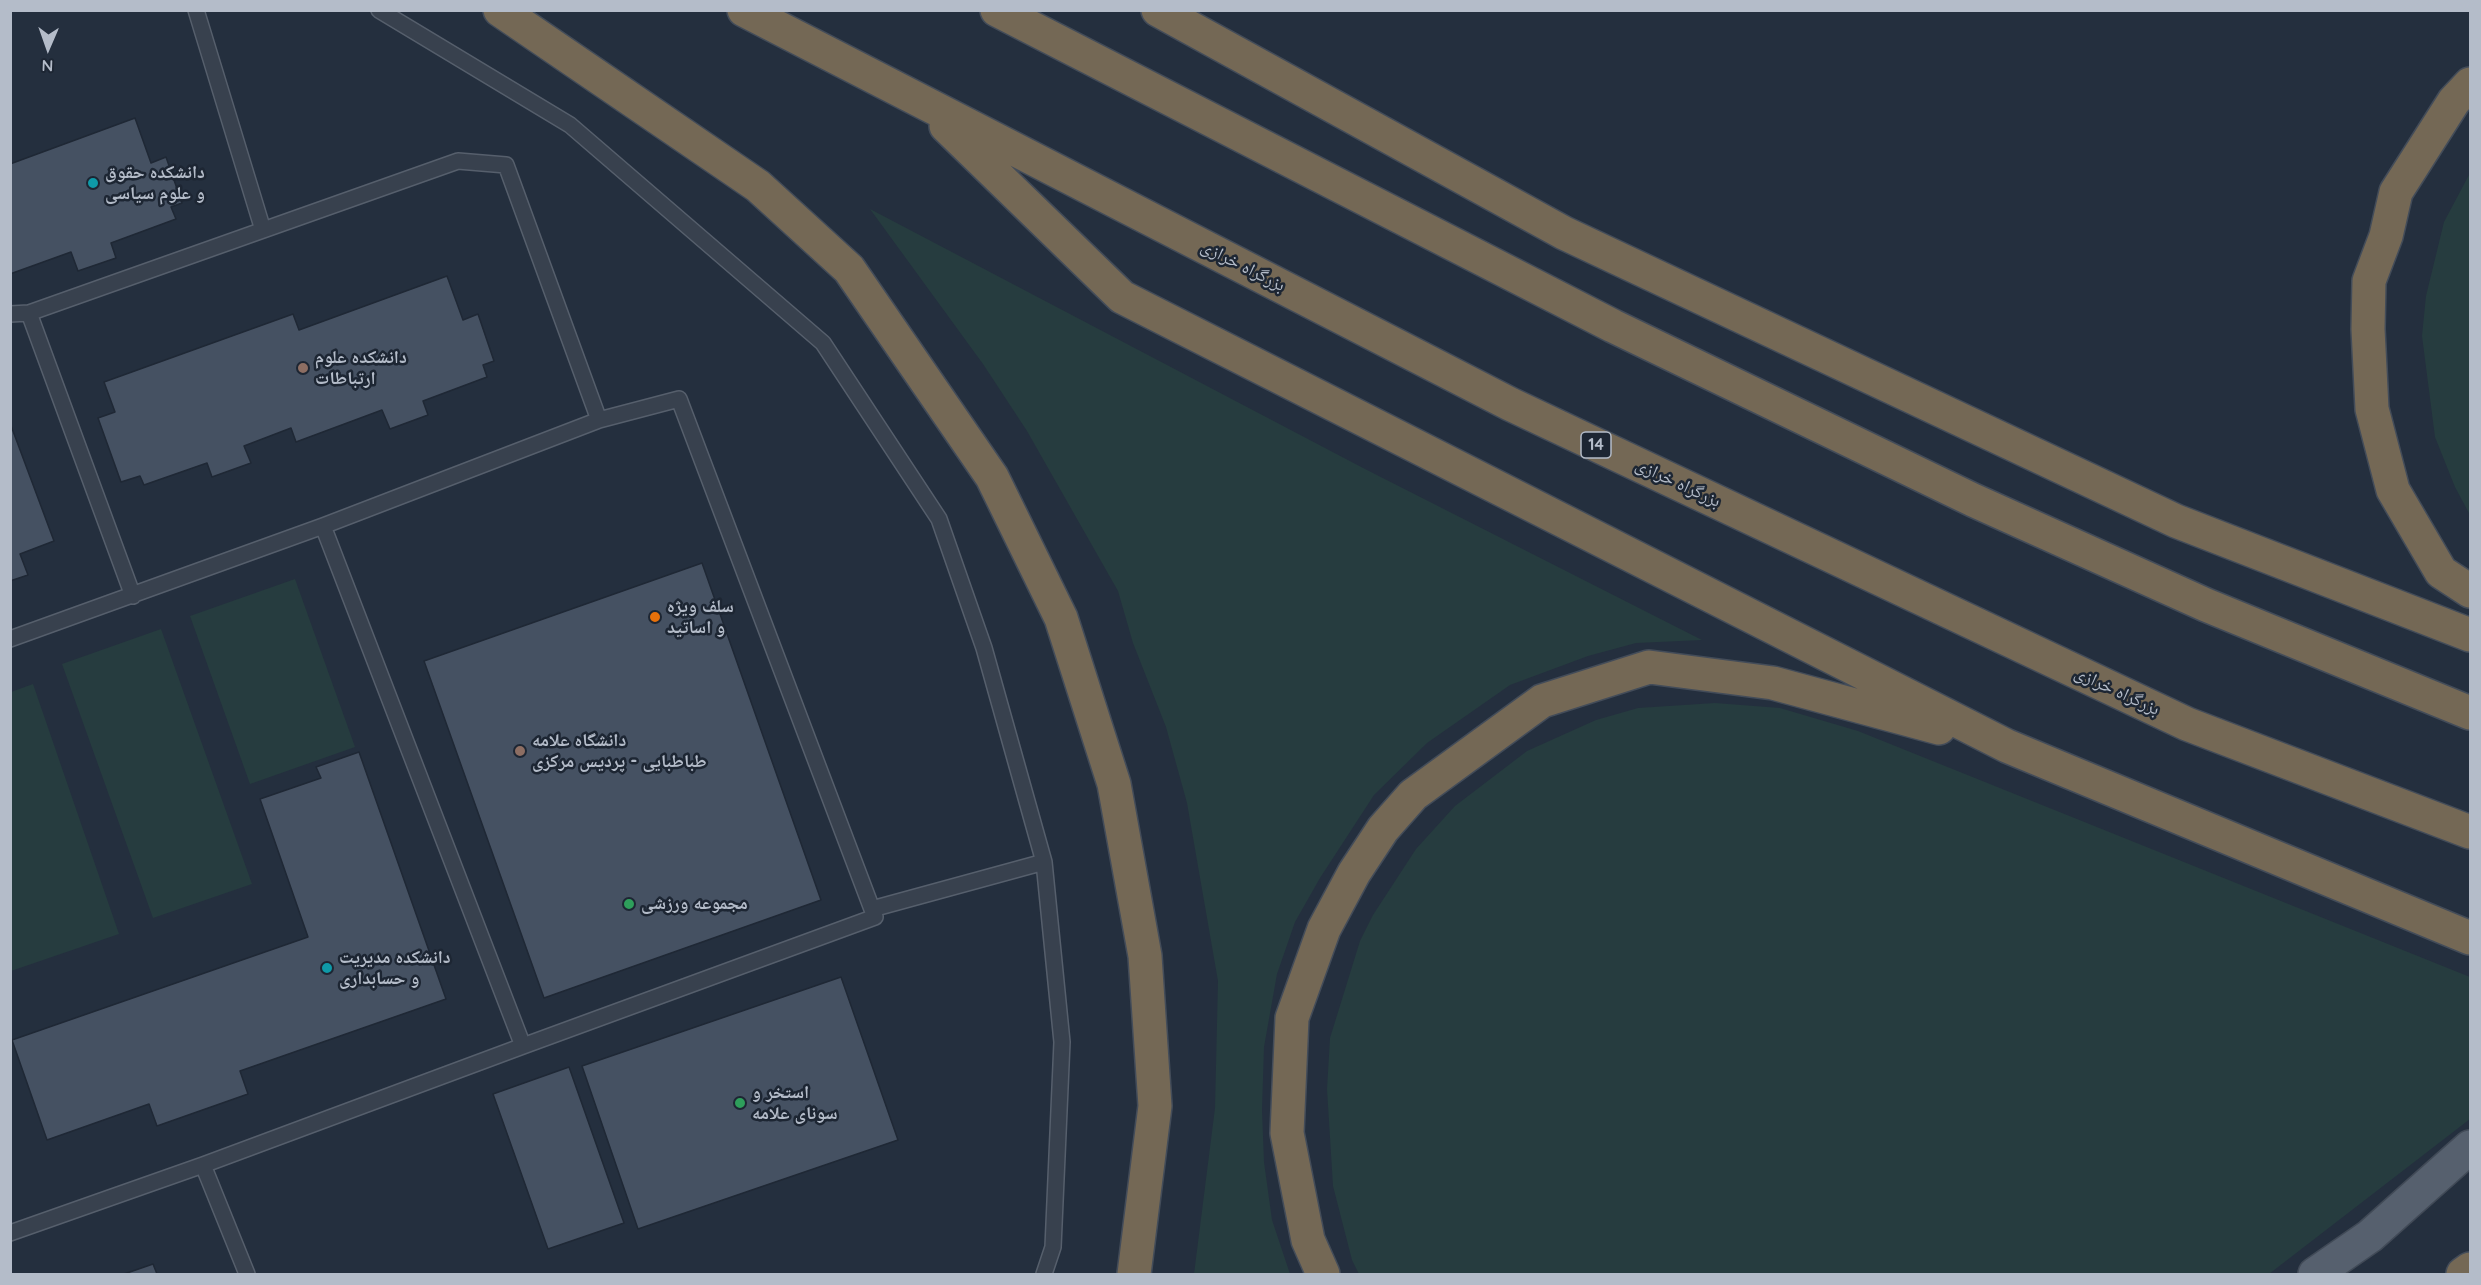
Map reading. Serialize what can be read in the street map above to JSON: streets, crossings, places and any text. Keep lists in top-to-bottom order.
{
  "streets": {
    "highway": ["بزرگراه خرازی", "14"]
  },
  "places": [
    "دانشکده حقوق و علوم سیاسی",
    "دانشکده علوم ارتباطات",
    "سلف ویژه و اساتید",
    "دانشگاه علامه طباطبایی - پردیس مرکزی",
    "مجموعه ورزشی",
    "دانشکده مدیریت و حسابداری",
    "استخر و سونای علامه"
  ],
  "north": "bottom"
}
